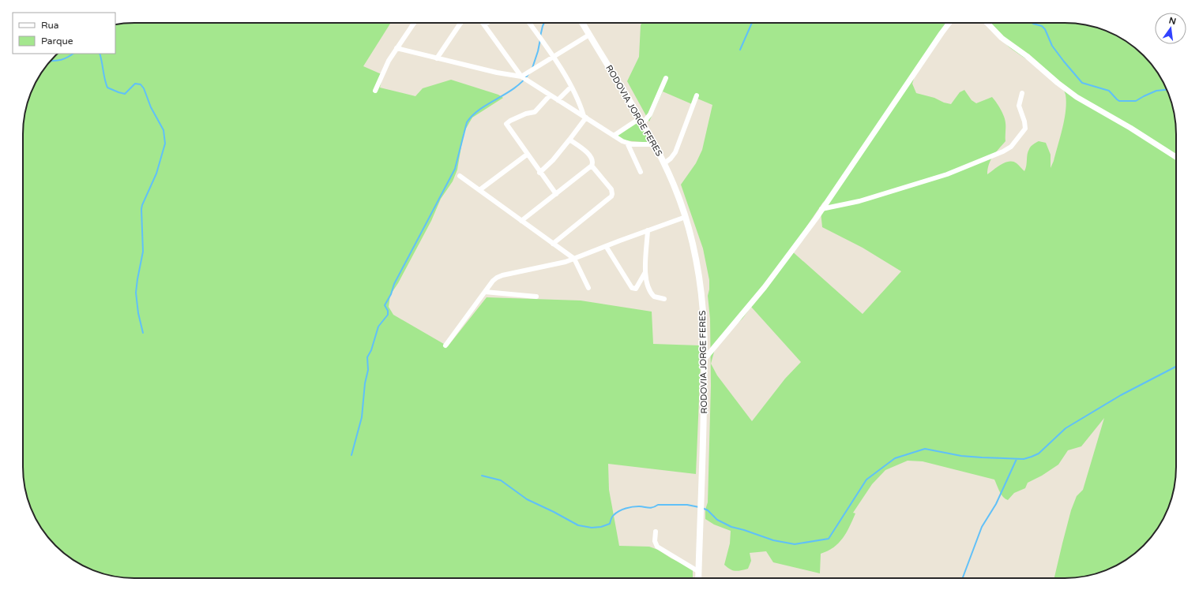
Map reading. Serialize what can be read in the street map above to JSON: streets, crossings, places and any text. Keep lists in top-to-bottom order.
{
  "streets": {
    "main road": ["RODOVIA JORGE FERES"]
  },
  "legend": ["Rua", "Parque"],
  "north": "top"
}
